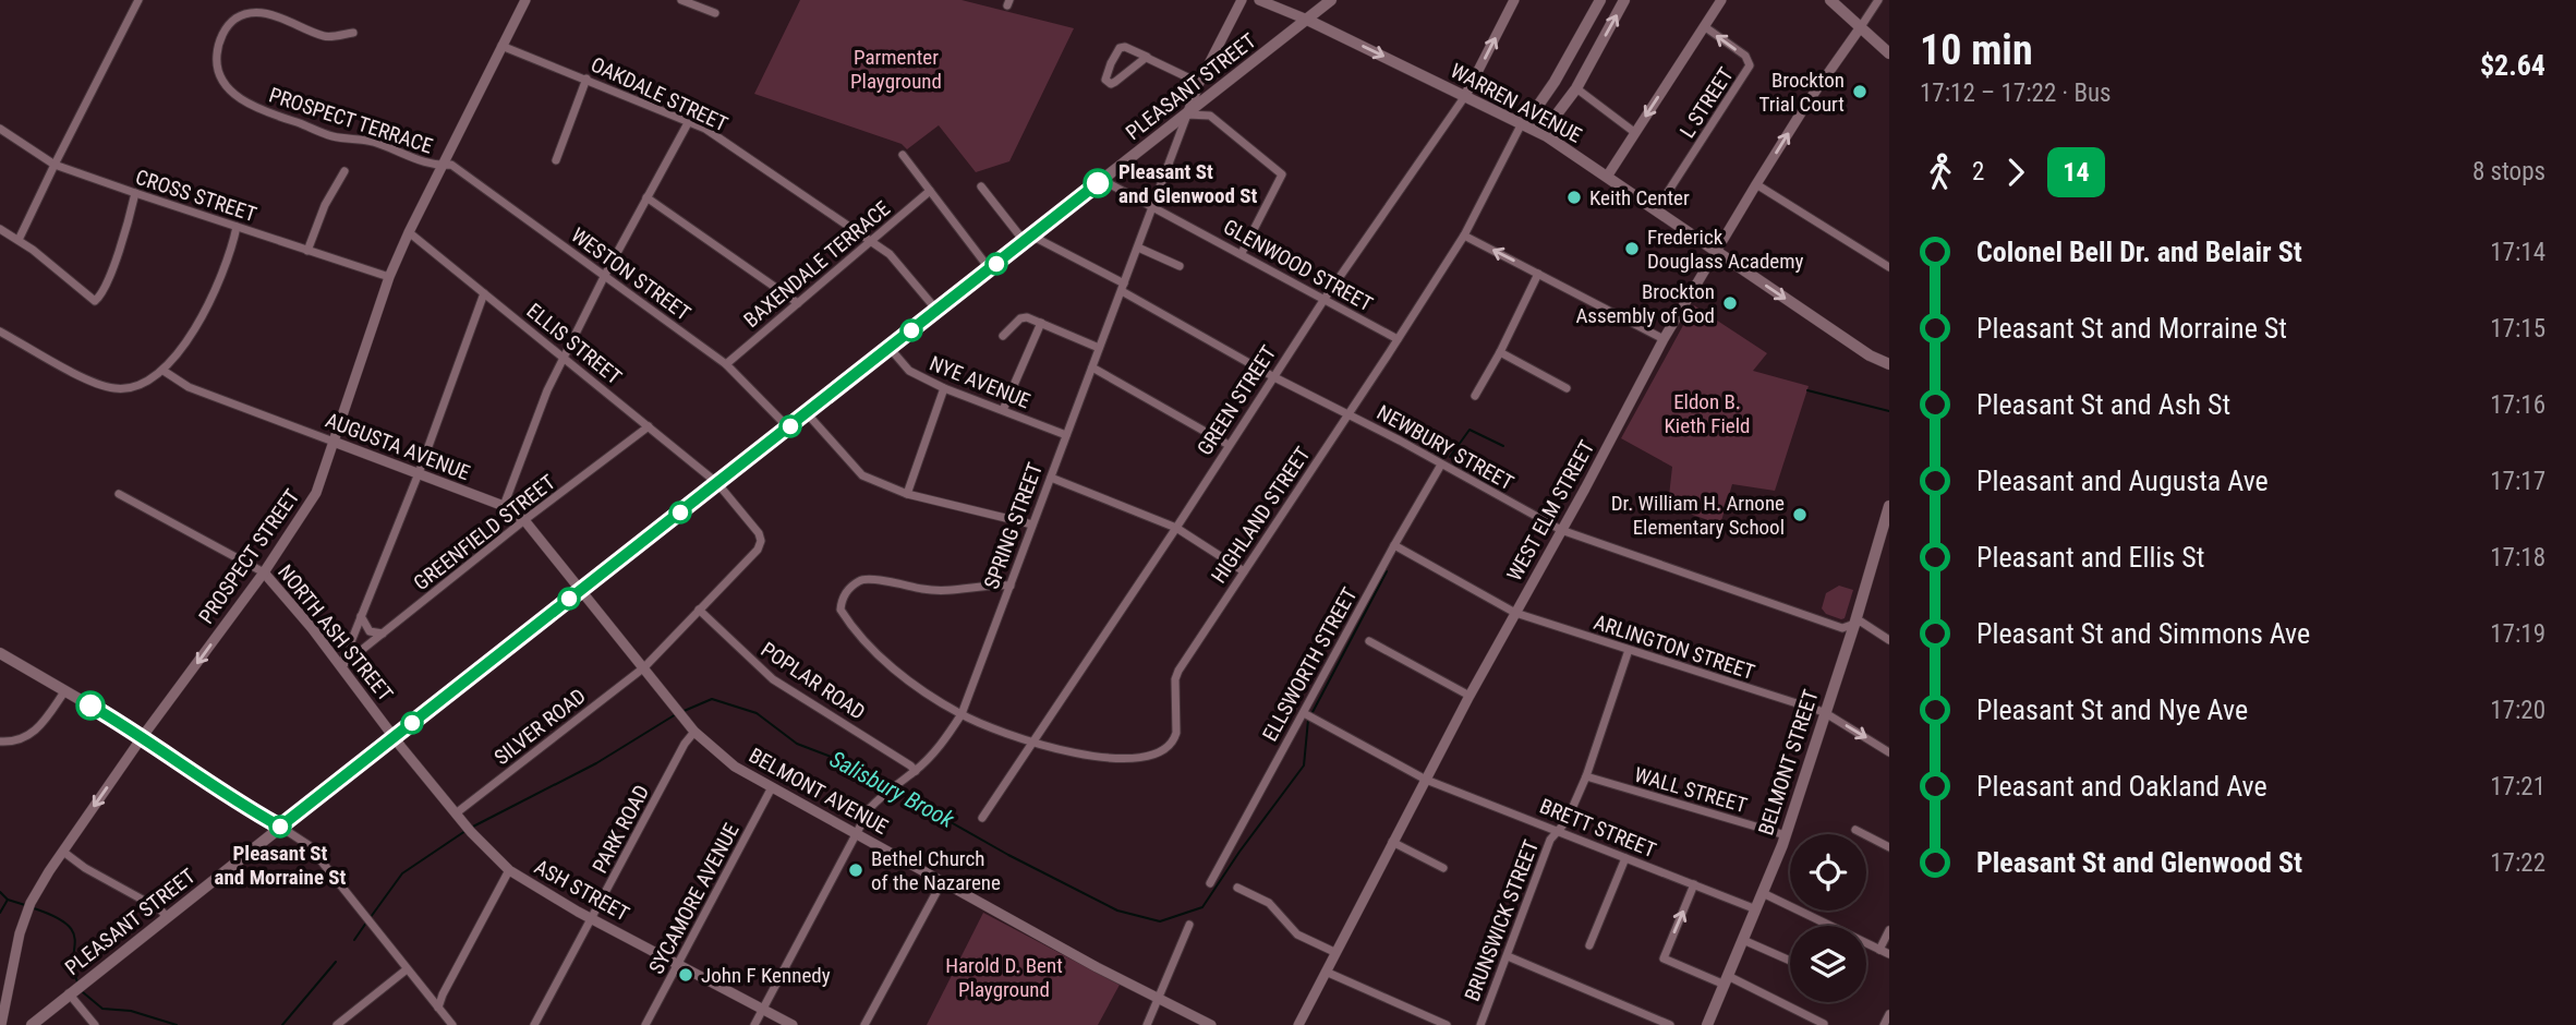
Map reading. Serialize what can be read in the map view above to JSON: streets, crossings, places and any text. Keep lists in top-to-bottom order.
{
  "streets": {
    "main road": ["PLEASANT STREET", "WARREN AVENUE", "BELMONT STREET"],
    "street": [
      "OAKDALE STREET",
      "L STREET",
      "PROSPECT TERRACE",
      "CROSS STREET",
      "BAXENDALE TERRACE",
      "GLENWOOD STREET",
      "WESTON STREET",
      "ELLIS STREET",
      "NYE AVENUE",
      "GREEN STREET",
      "AUGUSTA AVENUE",
      "NEWBURY STREET",
      "WEST ELM STREET",
      "HIGHLAND STREET",
      "SPRING STREET",
      "GREENFIELD STREET",
      "PROSPECT STREET",
      "NORTH ASH STREET",
      "ARLINGTON STREET",
      "ELLSWORTH STREET",
      "POPLAR ROAD",
      "SILVER ROAD",
      "WALL STREET",
      "BELMONT AVENUE",
      "BRETT STREET",
      "PARK ROAD",
      "ASH STREET",
      "SYCAMORE AVENUE",
      "BRUNSWICK STREET"
    ]
  },
  "crossings": [
    ["PLEASANT STREET", "OAKDALE STREET"],
    ["PLEASANT STREET", "WARREN AVENUE"],
    ["PLEASANT STREET", "GLENWOOD STREET"],
    ["PLEASANT STREET", "WESTON STREET"],
    ["PLEASANT STREET", "ELLIS STREET"],
    ["PLEASANT STREET", "NYE AVENUE"],
    ["PLEASANT STREET", "AUGUSTA AVENUE"],
    ["PLEASANT STREET", "NEWBURY STREET"],
    ["PLEASANT STREET", "SPRING STREET"],
    ["PLEASANT STREET", "NORTH ASH STREET"],
    ["PLEASANT STREET", "BELMONT AVENUE"],
    ["PLEASANT STREET", "ASH STREET"],
    ["OAKDALE STREET", "BAXENDALE TERRACE"],
    ["OAKDALE STREET", "PROSPECT STREET"],
    ["WARREN AVENUE", "L STREET"],
    ["WARREN AVENUE", "GREEN STREET"],
    ["WARREN AVENUE", "WEST ELM STREET"],
    ["WARREN AVENUE", "HIGHLAND STREET"],
    ["PROSPECT TERRACE", "WESTON STREET"],
    ["PROSPECT TERRACE", "PROSPECT STREET"],
    ["CROSS STREET", "PROSPECT STREET"],
    ["BAXENDALE TERRACE", "WESTON STREET"],
    ["GLENWOOD STREET", "GREEN STREET"],
    ["GLENWOOD STREET", "HIGHLAND STREET"],
    ["GLENWOOD STREET", "SPRING STREET"],
    ["WESTON STREET", "PROSPECT STREET"],
    ["ELLIS STREET", "GREENFIELD STREET"],
    ["ELLIS STREET", "PROSPECT STREET"],
    ["ELLIS STREET", "POPLAR ROAD"],
    ["ELLIS STREET", "SILVER ROAD"],
    ["NYE AVENUE", "SPRING STREET"],
    ["GREEN STREET", "NEWBURY STREET"],
    ["GREEN STREET", "HIGHLAND STREET"],
    ["AUGUSTA AVENUE", "GREENFIELD STREET"],
    ["AUGUSTA AVENUE", "PROSPECT STREET"],
    ["AUGUSTA AVENUE", "BELMONT AVENUE"],
    ["NEWBURY STREET", "WEST ELM STREET"],
    ["NEWBURY STREET", "HIGHLAND STREET"],
    ["NEWBURY STREET", "SPRING STREET"],
    ["NEWBURY STREET", "ELLSWORTH STREET"],
    ["NEWBURY STREET", "BELMONT STREET"],
    ["WEST ELM STREET", "ARLINGTON STREET"],
    ["WEST ELM STREET", "BRETT STREET"],
    ["HIGHLAND STREET", "SPRING STREET"],
    ["SPRING STREET", "POPLAR ROAD"],
    ["SPRING STREET", "BELMONT AVENUE"],
    ["SPRING STREET", "ASH STREET"],
    ["GREENFIELD STREET", "NORTH ASH STREET"],
    ["PROSPECT STREET", "NORTH ASH STREET"],
    ["NORTH ASH STREET", "ASH STREET"],
    ["ARLINGTON STREET", "ELLSWORTH STREET"],
    ["ARLINGTON STREET", "BELMONT STREET"],
    ["ARLINGTON STREET", "BRUNSWICK STREET"],
    ["ELLSWORTH STREET", "BRETT STREET"],
    ["POPLAR ROAD", "SILVER ROAD"],
    ["SILVER ROAD", "BELMONT AVENUE"],
    ["SILVER ROAD", "ASH STREET"],
    ["BELMONT STREET", "WALL STREET"],
    ["BELMONT STREET", "BRETT STREET"],
    ["WALL STREET", "BRUNSWICK STREET"],
    ["BELMONT AVENUE", "PARK ROAD"],
    ["BELMONT AVENUE", "SYCAMORE AVENUE"],
    ["BRETT STREET", "BRUNSWICK STREET"],
    ["PARK ROAD", "ASH STREET"],
    ["ASH STREET", "SYCAMORE AVENUE"]
  ],
  "one_way": ["WARREN AVENUE"],
  "water": ["Salisbury Brook"],
  "parks": ["Parmenter Playground", "Eldon B. Kieth Field", "Harold D. Bent Playground"],
  "places": [
    "Brockton Trial Court",
    "Pleasant St and Glenwood St",
    "Keith Center",
    "Frederick Douglass Academy",
    "Brockton Assembly of God",
    "Dr. William H. Arnone Elementary School",
    "Pleasant St and Morraine St",
    "Bethel Church of the Nazarene",
    "John F Kennedy"
  ],
  "lines": ["bus line 14"],
  "page": {
    "heading": ["10 min", "17:12 – 17:22 · Bus", "$2.64"],
    "legs": ["2", "14", "8 stops"],
    "list": [
      {
        "name": "Colonel Bell Dr. and Belair St",
        "value": "17:14"
      },
      {
        "name": "Pleasant St and Morraine St",
        "value": "17:15"
      },
      {
        "name": "Pleasant St and Ash St",
        "value": "17:16"
      },
      {
        "name": "Pleasant and Augusta Ave",
        "value": "17:17"
      },
      {
        "name": "Pleasant and Ellis St",
        "value": "17:18"
      },
      {
        "name": "Pleasant St and Simmons Ave",
        "value": "17:19"
      },
      {
        "name": "Pleasant St and Nye Ave",
        "value": "17:20"
      },
      {
        "name": "Pleasant and Oakland Ave",
        "value": "17:21"
      },
      {
        "name": "Pleasant St and Glenwood St",
        "value": "17:22"
      }
    ]
  }
}
